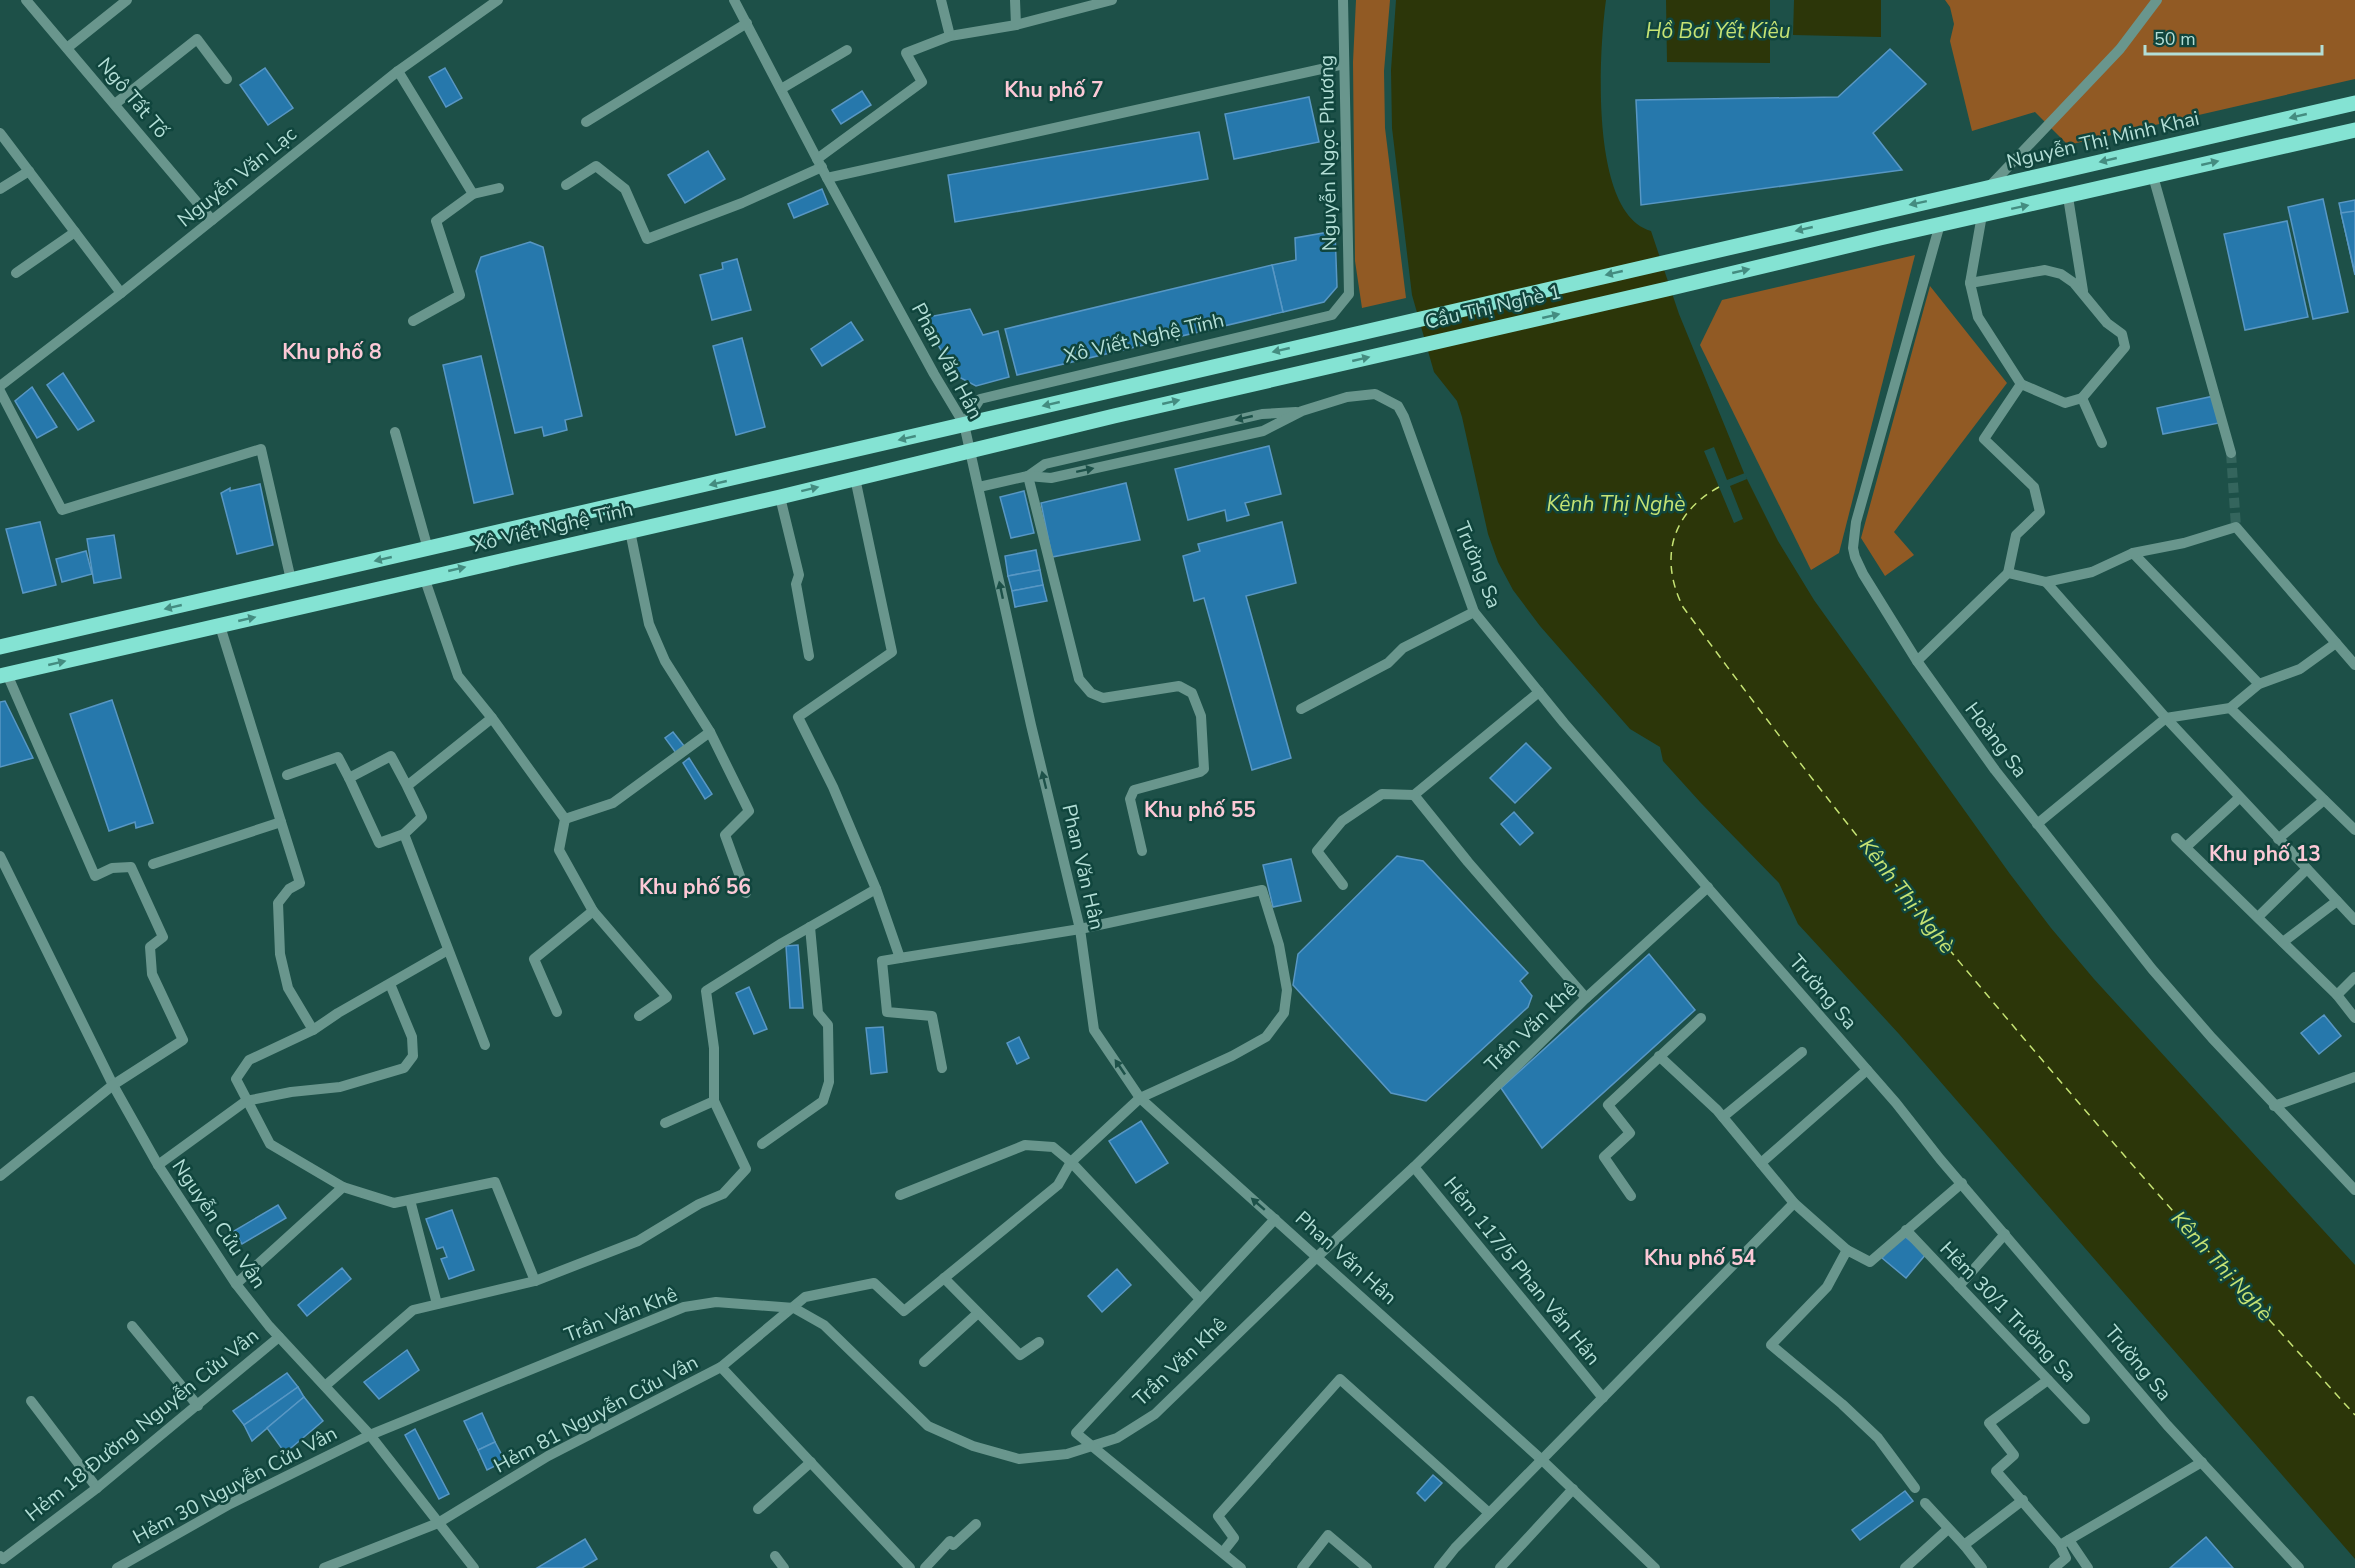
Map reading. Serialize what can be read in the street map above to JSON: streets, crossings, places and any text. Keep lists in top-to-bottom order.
{
  "streets": {
    "main road": ["Nguyễn Thị Minh Khai", "Cầu Thị Nghè 1", "Xô Viết Nghệ Tĩnh"],
    "street": [
      "Ngô Tất Tố",
      "Nguyễn Ngọc Phương",
      "Nguyễn Văn Lạc",
      "Phan Văn Hân",
      "Trường Sa",
      "Hoàng Sa",
      "Trần Văn Khê",
      "Nguyễn Cửu Vân",
      "Hẻm 117/5 Phan Văn Hân",
      "Hẻm 30/1 Trường Sa",
      "Hẻm 81 Nguyễn Cửu Vân",
      "Hẻm 18 Đường Nguyễn Cửu Vân",
      "Hẻm 30 Nguyễn Cửu Vân"
    ]
  },
  "crossings": [
    ["Ngô Tất Tố", "Nguyễn Văn Lạc"],
    ["Nguyễn Thị Minh Khai", "Cầu Thị Nghè 1"],
    ["Nguyễn Ngọc Phương", "Xô Viết Nghệ Tĩnh"],
    ["Cầu Thị Nghè 1", "Xô Viết Nghệ Tĩnh"],
    ["Cầu Thị Nghè 1", "Hoàng Sa"],
    ["Xô Viết Nghệ Tĩnh", "Phan Văn Hân"],
    ["Phan Văn Hân", "Trần Văn Khê"],
    ["Trường Sa", "Trần Văn Khê"],
    ["Trần Văn Khê", "Nguyễn Cửu Vân"],
    ["Trần Văn Khê", "Hẻm 117/5 Phan Văn Hân"],
    ["Trần Văn Khê", "Hẻm 30 Nguyễn Cửu Vân"],
    ["Nguyễn Cửu Vân", "Hẻm 81 Nguyễn Cửu Vân"],
    ["Nguyễn Cửu Vân", "Hẻm 18 Đường Nguyễn Cửu Vân"],
    ["Nguyễn Cửu Vân", "Hẻm 30 Nguyễn Cửu Vân"]
  ],
  "one_way": ["Phan Văn Hân"],
  "districts": [
    "Khu phố 7",
    "Khu phố 8",
    "Khu phố 55",
    "Khu phố 13",
    "Khu phố 56",
    "Khu phố 54"
  ],
  "water": ["Hồ Bơi Yết Kiêu", "Kênh Thị Nghè"],
  "scale_bar": "50 m"
}
